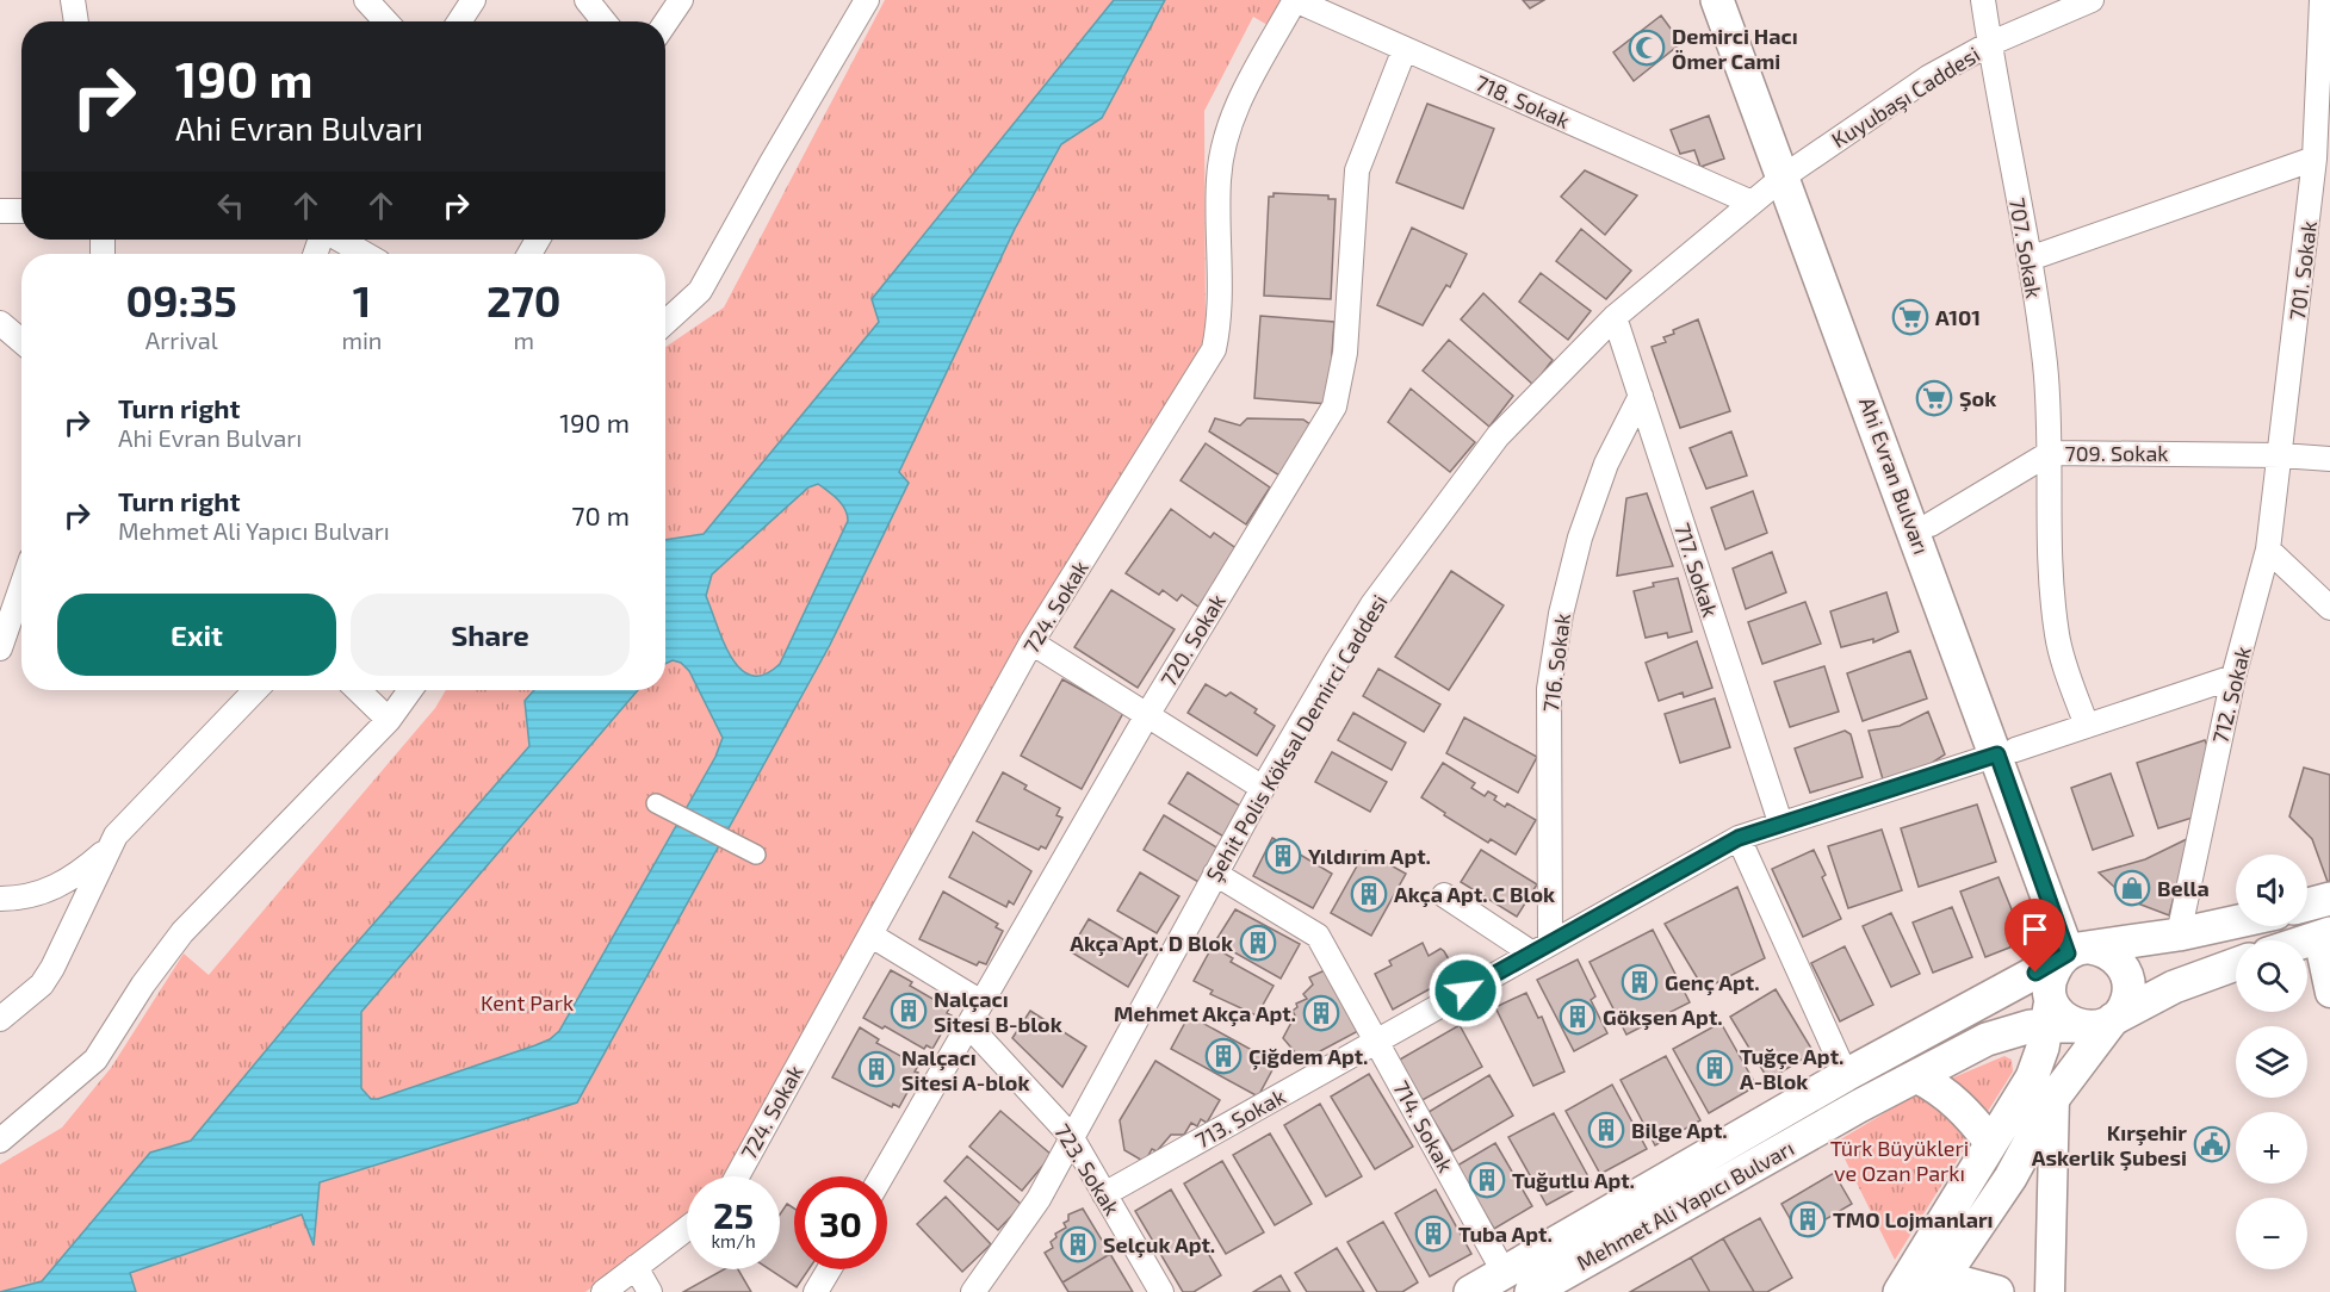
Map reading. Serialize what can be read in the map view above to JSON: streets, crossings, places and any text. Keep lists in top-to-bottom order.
{
  "streets": {
    "main road": ["Ahi Evran Bulvarı", "Mehmet Ali Yapıcı Bulvarı"],
    "street": [
      "Kuyubaşı Caddesi",
      "718. Sokak",
      "707. Sokak",
      "701. Sokak",
      "709. Sokak",
      "717. Sokak",
      "724. Sokak",
      "720. Sokak",
      "716. Sokak",
      "712. Sokak",
      "Şehit Polis Köksal Demirci Caddesi",
      "713. Sokak",
      "714. Sokak",
      "723. Sokak"
    ]
  },
  "crossings": [
    ["Kuyubaşı Caddesi", "707. Sokak"],
    ["Kuyubaşı Caddesi", "Ahi Evran Bulvarı"],
    ["Kuyubaşı Caddesi", "Şehit Polis Köksal Demirci Caddesi"],
    ["718. Sokak", "724. Sokak"],
    ["718. Sokak", "720. Sokak"],
    ["718. Sokak", "Şehit Polis Köksal Demirci Caddesi"],
    ["707. Sokak", "709. Sokak"],
    ["707. Sokak", "713. Sokak"],
    ["701. Sokak", "709. Sokak"],
    ["701. Sokak", "712. Sokak"],
    ["709. Sokak", "Ahi Evran Bulvarı"],
    ["709. Sokak", "712. Sokak"],
    ["Ahi Evran Bulvarı", "Şehit Polis Köksal Demirci Caddesi"],
    ["Ahi Evran Bulvarı", "713. Sokak"],
    ["Ahi Evran Bulvarı", "Mehmet Ali Yapıcı Bulvarı"],
    ["717. Sokak", "716. Sokak"],
    ["717. Sokak", "Şehit Polis Köksal Demirci Caddesi"],
    ["717. Sokak", "713. Sokak"],
    ["720. Sokak", "723. Sokak"],
    ["716. Sokak", "713. Sokak"],
    ["712. Sokak", "713. Sokak"],
    ["Şehit Polis Köksal Demirci Caddesi", "714. Sokak"],
    ["Şehit Polis Köksal Demirci Caddesi", "723. Sokak"],
    ["713. Sokak", "714. Sokak"],
    ["713. Sokak", "723. Sokak"],
    ["714. Sokak", "Mehmet Ali Yapıcı Bulvarı"]
  ],
  "parks": ["Kent Park", "Türk Büyükleri ve Ozan Parkı"],
  "places": {
    "mosque": ["Demirci Hacı Ömer Cami"],
    "supermarket": ["A101", "Şok"],
    "building": [
      "Yıldırım Apt.",
      "Akça Apt. C Blok",
      "Akça Apt. D Blok",
      "Genç Apt.",
      "Nalçacı Sitesi B-blok",
      "Mehmet Akça Apt.",
      "Gökşen Apt.",
      "Çiğdem Apt.",
      "Tuğçe Apt. A-Blok",
      "Nalçacı Sitesi A-blok",
      "Bilge Apt.",
      "Tuğutlu Apt.",
      "TMO Lojmanları",
      "Tuba Apt.",
      "Selçuk Apt."
    ],
    "shop": ["Bella"],
    "public building": ["Kırşehir Askerlik Şubesi"]
  },
  "page": {
    "turn": ["190 m", "Ahi Evran Bulvarı"],
    "eta": [
      "09:35",
      "Arrival",
      "1",
      "min",
      "270",
      "m"
    ],
    "list": [
      {
        "name": "Turn right",
        "note": "Ahi Evran Bulvarı",
        "value": "190 m"
      },
      {
        "name": "Turn right",
        "note": "Mehmet Ali Yapıcı Bulvarı",
        "value": "70 m"
      }
    ],
    "buttons": ["Exit", "Share"],
    "map_buttons": ["+", "−"],
    "speed": "25 km/h",
    "limit": "30"
  }
}
